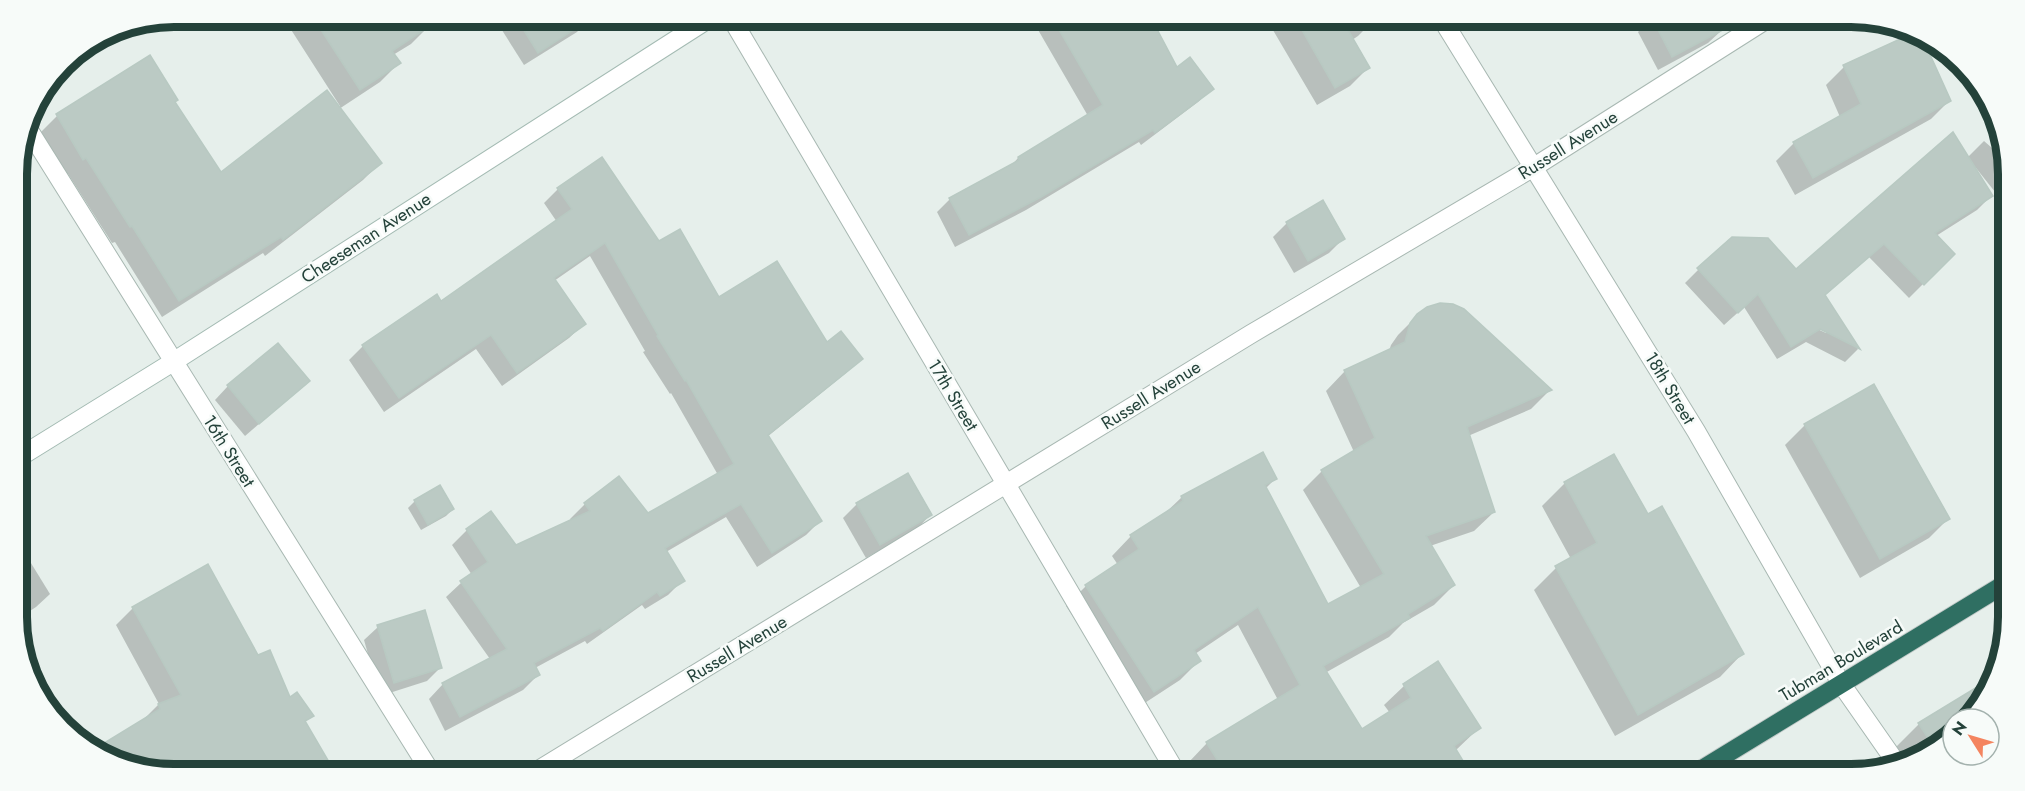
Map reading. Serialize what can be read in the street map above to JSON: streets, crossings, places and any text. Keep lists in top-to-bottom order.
{
  "streets": {
    "highway": ["Tubman Boulevard"],
    "street": [
      "Russell Avenue",
      "Cheeseman Avenue",
      "18th Street",
      "17th Street",
      "16th Street"
    ]
  },
  "crossings": [
    ["Russell Avenue", "18th Street"],
    ["Russell Avenue", "17th Street"],
    ["Cheeseman Avenue", "16th Street"],
    ["18th Street", "Tubman Boulevard"]
  ],
  "north": "top left"
}
